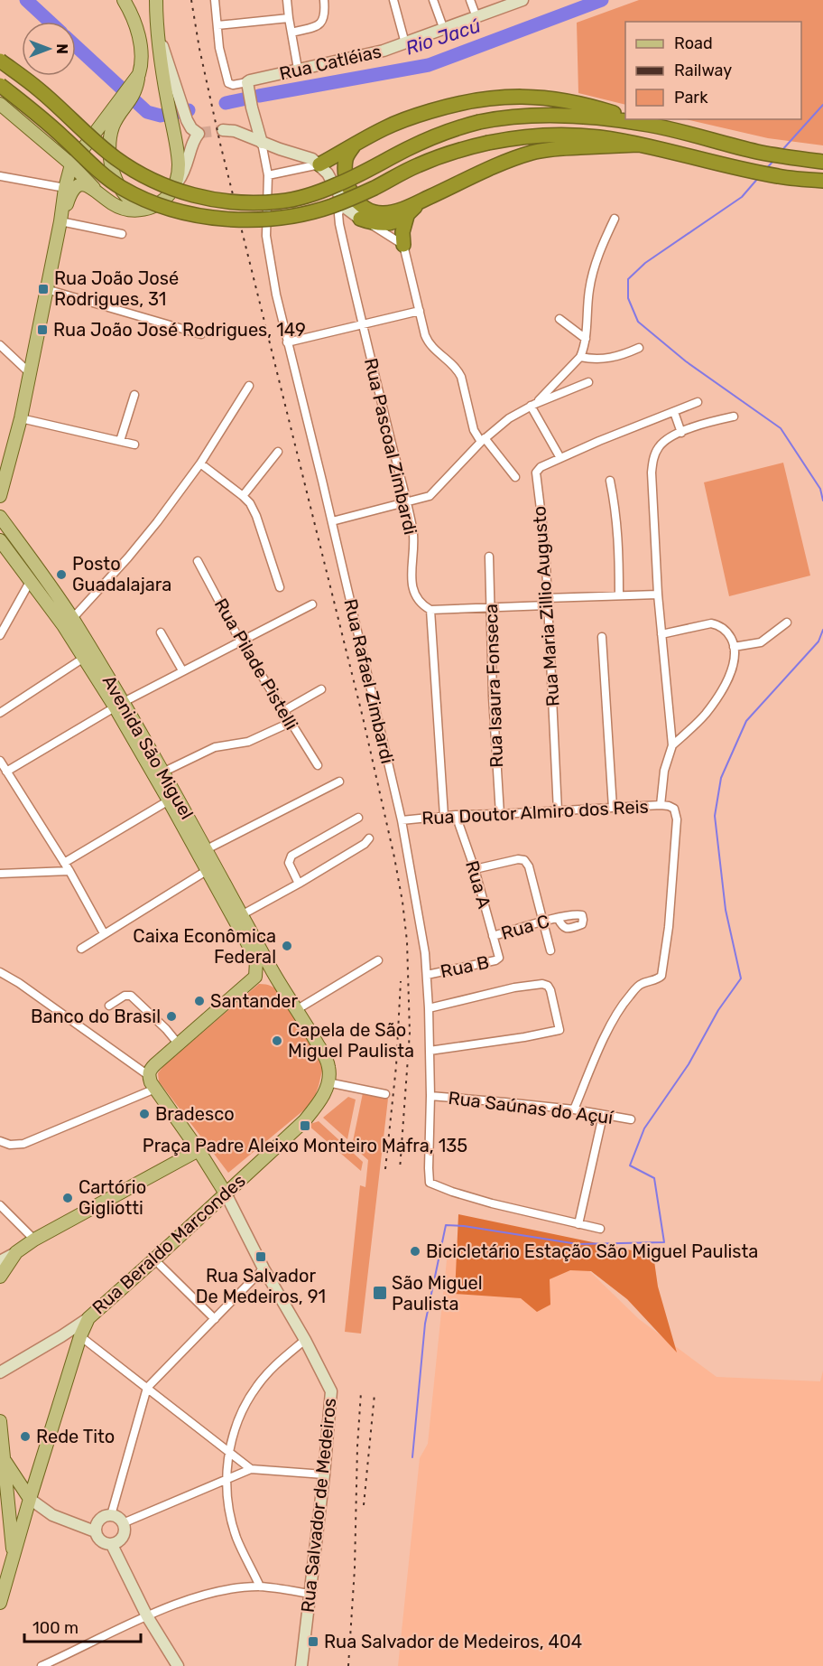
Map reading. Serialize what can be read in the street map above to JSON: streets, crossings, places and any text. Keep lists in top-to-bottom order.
{
  "streets": {
    "main road": [
      "Rua Catléias",
      "Avenida São Miguel",
      "Rua Beraldo Marcondes",
      "Rua Salvador de Medeiros"
    ],
    "street": [
      "Rua Pascoal Zimbardi",
      "Rua Maria Zillio Augusto",
      "Rua Pilade Pistelli",
      "Rua Rafael Zimbardi",
      "Rua Isaura Fonseca",
      "Rua Doutor Almiro dos Reis",
      "Rua A",
      "Rua C",
      "Rua B",
      "Rua Saúnas do Açuí"
    ]
  },
  "crossings": [
    ["Rua Maria Zillio Augusto", "Rua Doutor Almiro dos Reis"],
    ["Rua Rafael Zimbardi", "Rua Doutor Almiro dos Reis"],
    ["Rua Rafael Zimbardi", "Rua B"],
    ["Rua Rafael Zimbardi", "Rua Saúnas do Açuí"],
    ["Rua Isaura Fonseca", "Rua Doutor Almiro dos Reis"],
    ["Avenida São Miguel", "Rua Beraldo Marcondes"],
    ["Rua Doutor Almiro dos Reis", "Rua A"],
    ["Rua A", "Rua C"],
    ["Rua A", "Rua B"],
    ["Rua Beraldo Marcondes", "Rua Salvador de Medeiros"]
  ],
  "water": ["Rio Jacú"],
  "places": {
    "transit": [
      "Rua João José Rodrigues, 31",
      "Rua João José Rodrigues, 149",
      "Praça Padre Aleixo Monteiro Mafra, 135",
      "Rua Salvador De Medeiros, 91",
      "São Miguel Paulista",
      "Rua Salvador de Medeiros, 404"
    ],
    "other": [
      "Posto Guadalajara",
      "Caixa Econômica Federal",
      "Santander",
      "Banco do Brasil",
      "Capela de São Miguel Paulista",
      "Bradesco",
      "Cartório Gigliotti",
      "Bicicletário Estação São Miguel Paulista",
      "Rede Tito"
    ]
  },
  "legend": ["Road", "Railway", "Park"],
  "scale_bar": "100 m",
  "north": "right"
}
